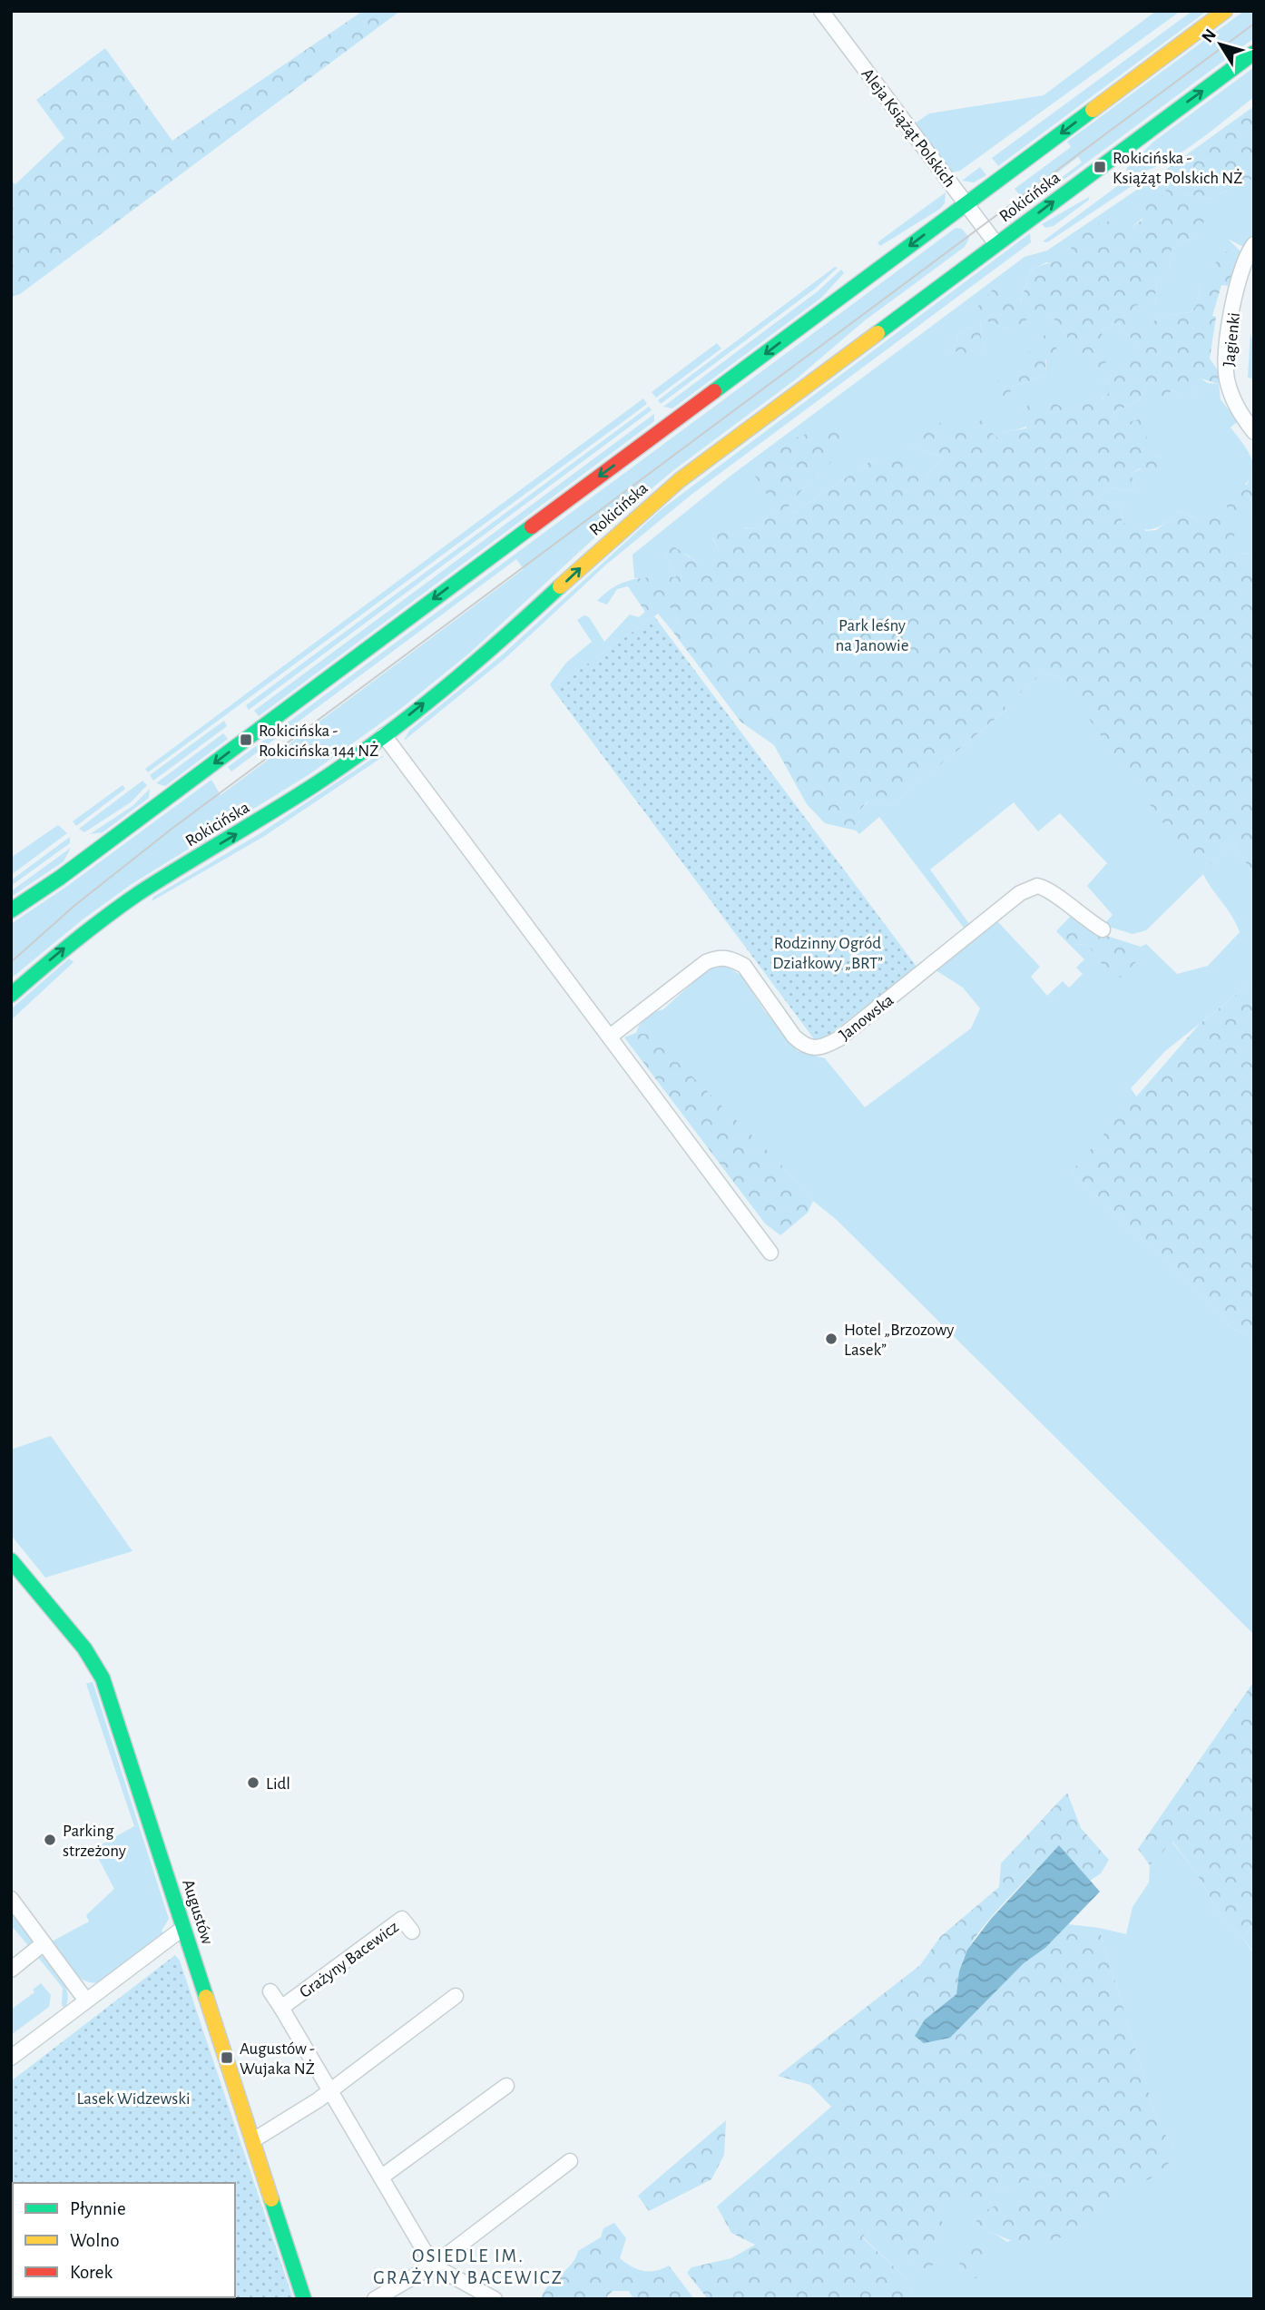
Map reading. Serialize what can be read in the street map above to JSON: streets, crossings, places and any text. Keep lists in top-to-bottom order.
{
  "streets": {
    "main road": ["Rokicińska", "Augustów"],
    "street": [
      "Aleja Książąt Polskich",
      "Jagienki",
      "Janowska",
      "Grażyny Bacewicz"
    ]
  },
  "crossings": [
    ["Aleja Książąt Polskich", "Rokicińska"]
  ],
  "districts": ["OSIEDLE IM. GRAŻYNY BACEWICZ"],
  "parks": ["Park leśny na Janowie", "Rodzinny Ogród Działkowy „BRT”", "Lasek Widzewski"],
  "places": {
    "transit": ["Rokicińska - Książąt Polskich NŻ", "Rokicińska - Rokicińska 144 NŻ", "Augustów - Wujaka NŻ"],
    "other": ["Hotel „Brzozowy Lasek”", "Lidl", "Parking strzeżony"]
  },
  "legend": ["Płynnie", "Wolno", "Korek"],
  "north": "top left"
}
